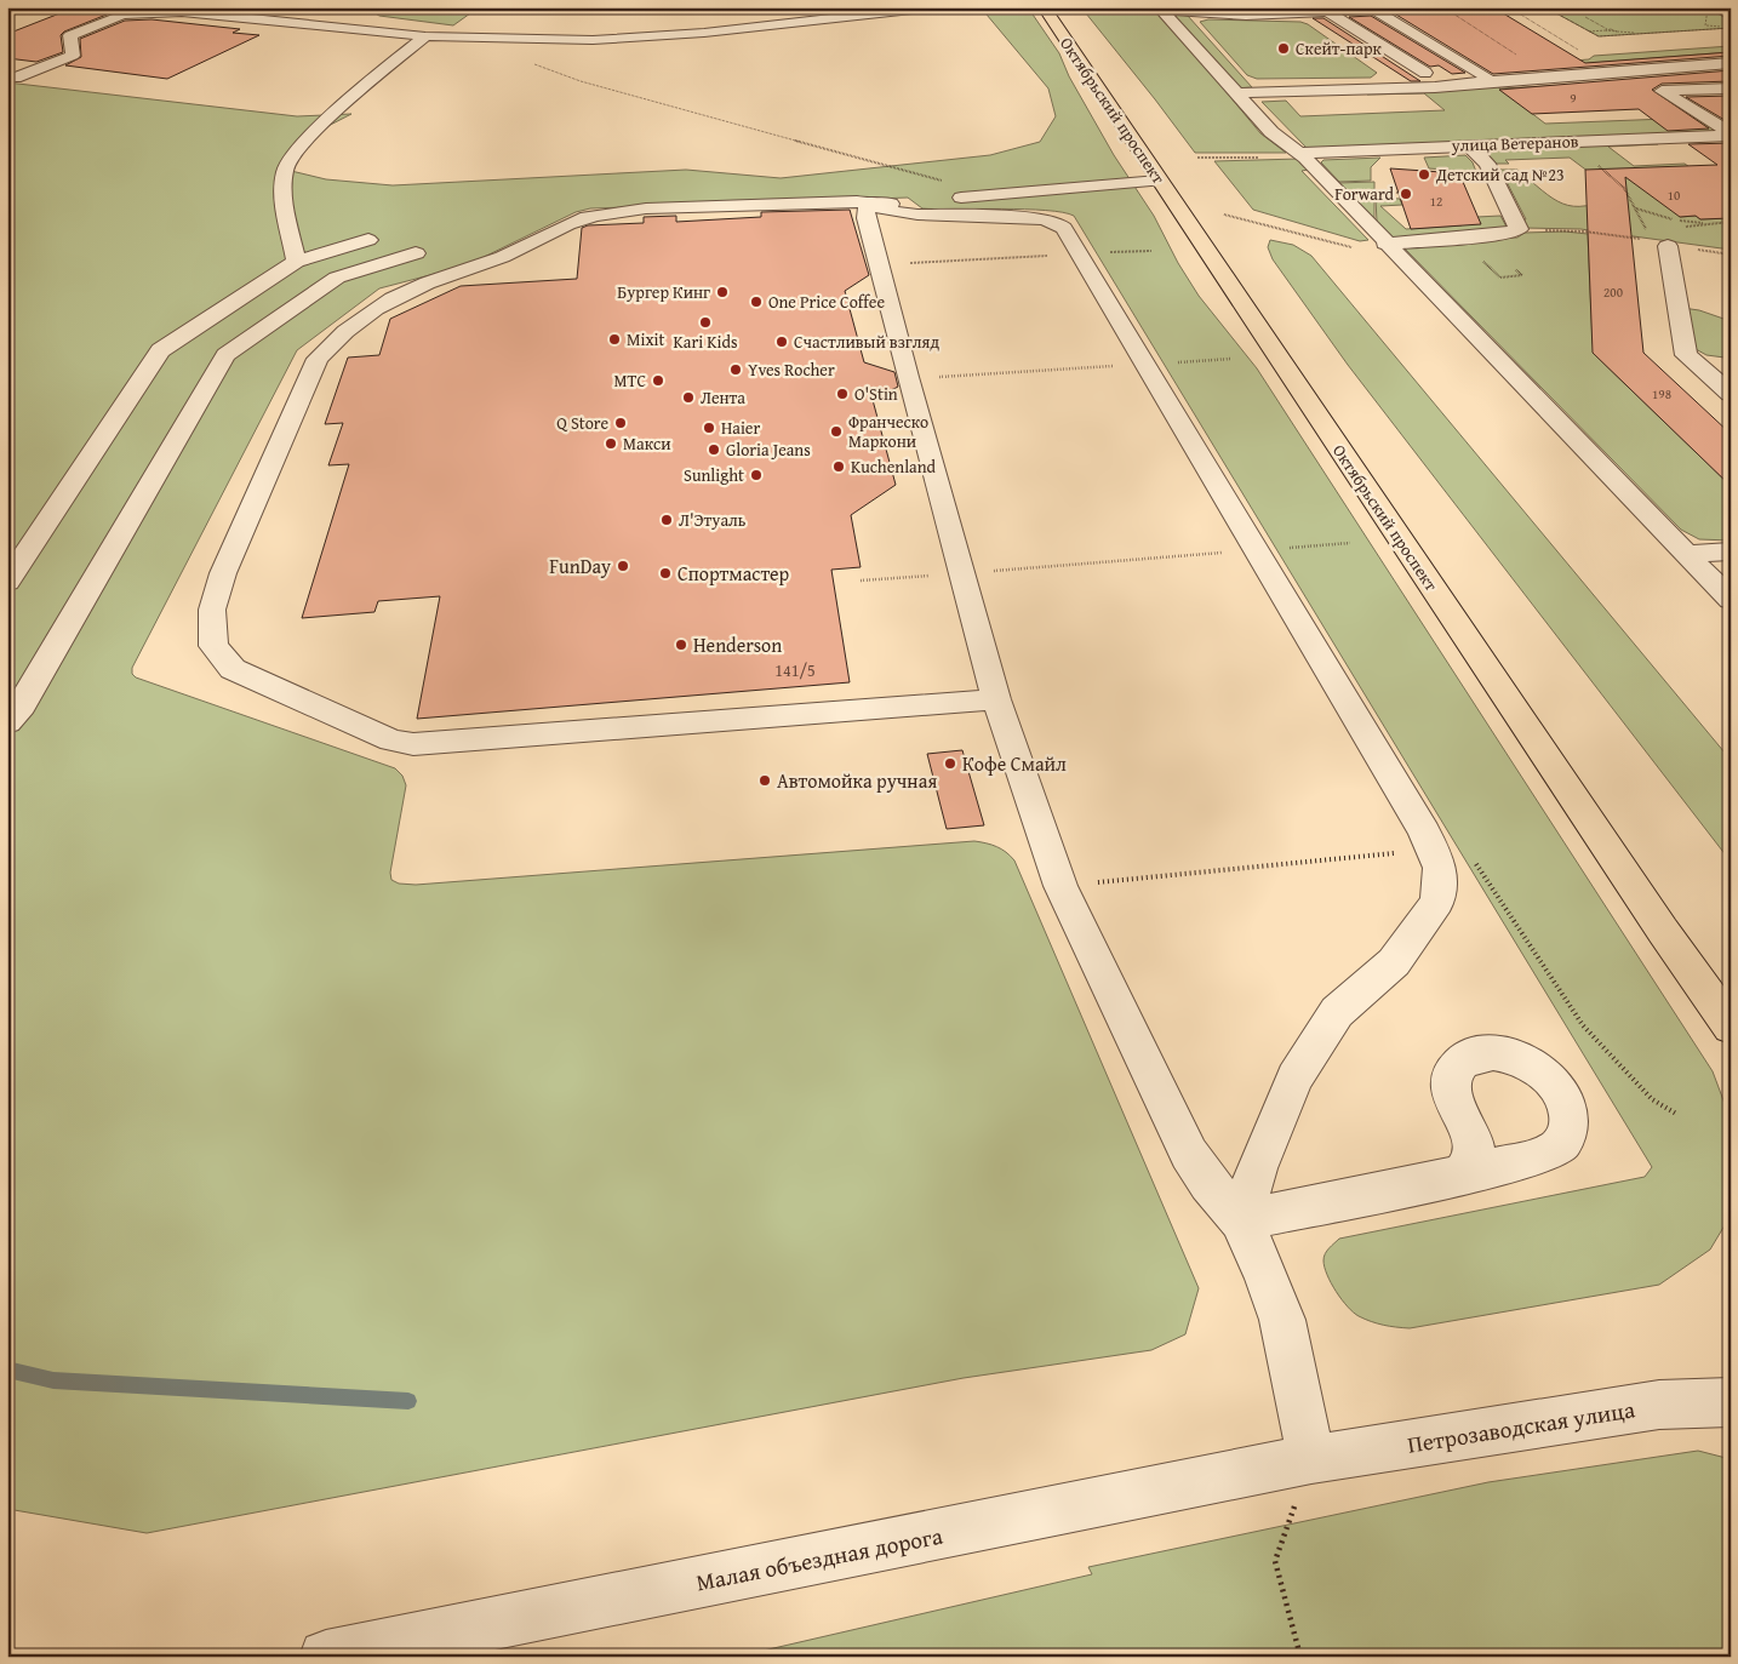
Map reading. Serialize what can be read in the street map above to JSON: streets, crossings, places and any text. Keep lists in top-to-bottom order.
{
  "streets": {
    "main road": ["Октябрьский проспект"],
    "street": ["улица Ветеранов", "Петрозаводская улица", "Малая объездная дорога"]
  },
  "crossings": [
    ["Петрозаводская улица", "Малая объездная дорога"]
  ],
  "places": [
    "Скейт-парк",
    "Детский сад №23",
    "Forward",
    "Бургер Кинг",
    "One Price Coffee",
    "Kari Kids",
    "Mixit",
    "Счастливый взгляд",
    "Yves Rocher",
    "МТС",
    "O'Stin",
    "Лента",
    "Q Store",
    "Haier",
    "Франческо Маркони",
    "Макси",
    "Gloria Jeans",
    "Kuchenland",
    "Sunlight",
    "Л'Этуаль",
    "FunDay",
    "Спортмастер",
    "Henderson",
    "Кофе Смайл",
    "Автомойка ручная"
  ],
  "house_numbers": [
    "9",
    "10",
    "12",
    "200",
    "198",
    "141/5"
  ]
}
